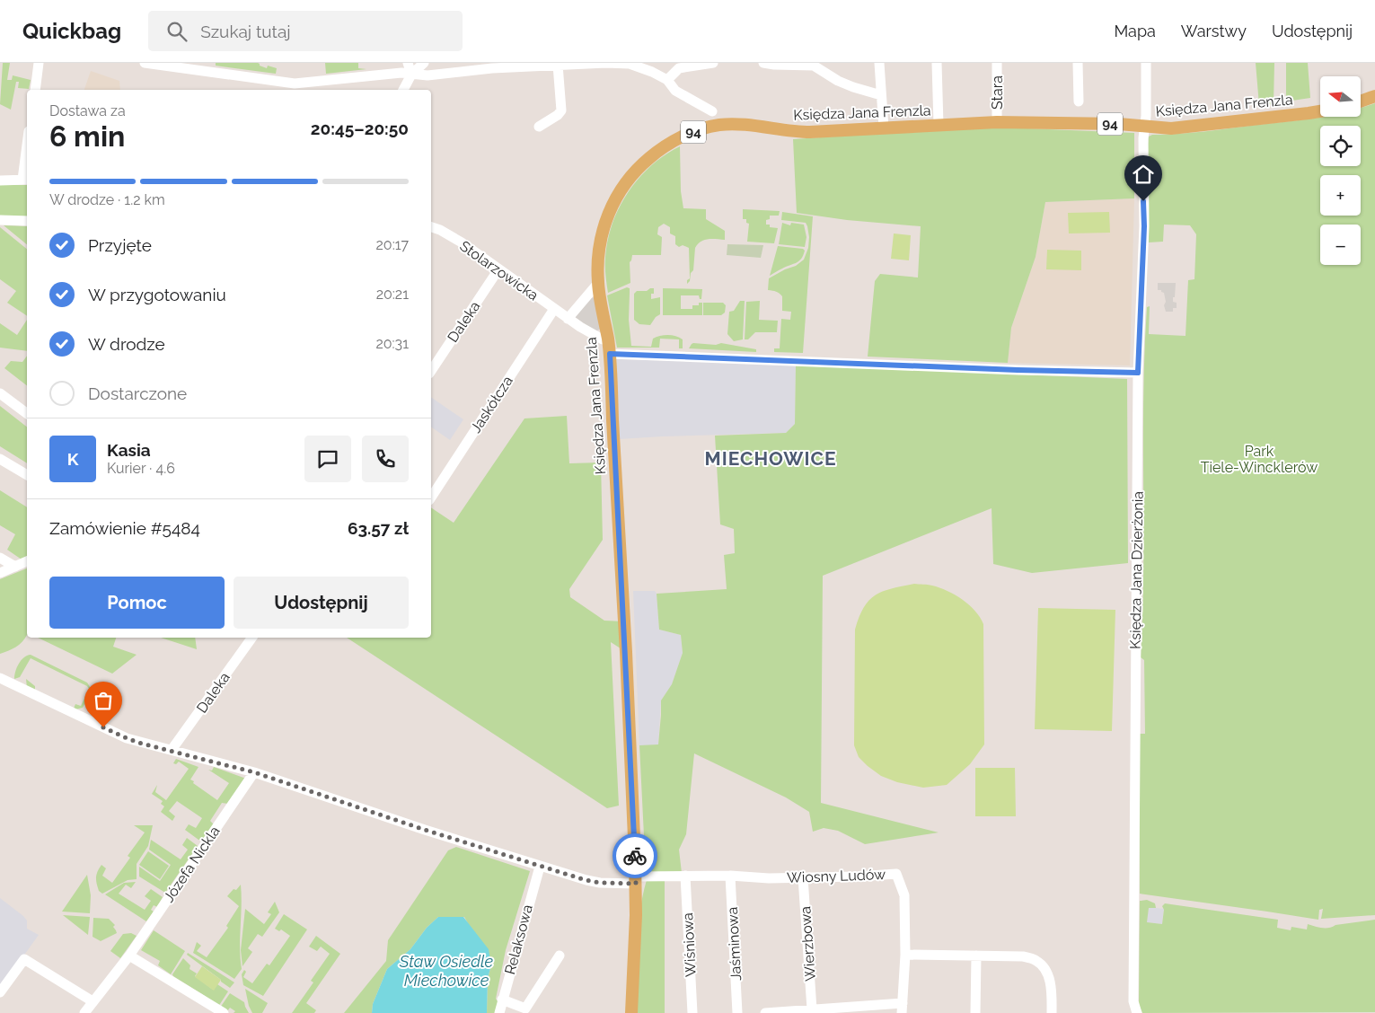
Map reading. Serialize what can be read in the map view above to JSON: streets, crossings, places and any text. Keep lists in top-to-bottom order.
{
  "streets": {
    "main road": ["Księdza Jana Frenzla", "94"],
    "street": [
      "Stara",
      "Stolarzowicka",
      "Daleka",
      "Jaskółcza",
      "Księdza Jana Dzierżonia",
      "Józefa Nickla",
      "Wiosny Ludów",
      "Relaksowa",
      "Jaśminowa",
      "Wierzbowa",
      "Wiśniowa"
    ]
  },
  "crossings": [
    ["Stara", "Księdza Jana Frenzla"],
    ["Księdza Jana Frenzla", "Stolarzowicka"],
    ["Księdza Jana Frenzla", "Księdza Jana Dzierżonia"],
    ["Księdza Jana Frenzla", "Wiosny Ludów"],
    ["Stolarzowicka", "Daleka"],
    ["Stolarzowicka", "Jaskółcza"],
    ["Wiosny Ludów", "Jaśminowa"],
    ["Wiosny Ludów", "Wierzbowa"],
    ["Wiosny Ludów", "Wiśniowa"]
  ],
  "districts": ["MIECHOWICE"],
  "water": ["Staw Osiedle Miechowice"],
  "parks": ["Park Tiele-Wincklerów"],
  "north": "left",
  "page": {
    "header": "Quickbag",
    "search": "Szukaj tutaj",
    "nav": ["Mapa", "Warstwy", "Udostępnij"],
    "map_buttons": ["+", "−"],
    "heading": ["6 min", "Dostawa za", "20:45–20:50"],
    "panel": [
      "Kasia",
      "Kurier · 4.6",
      "Zamówienie #5484",
      "63.57 zł"
    ],
    "bar": "W drodze · 1.2 km",
    "list": [
      ["Przyjęte", "20:17"],
      ["W przygotowaniu", "20:21"],
      ["W drodze", "20:31"],
      "Dostarczone"
    ],
    "round": "K",
    "buttons": ["Pomoc", "Udostępnij"]
  }
}
